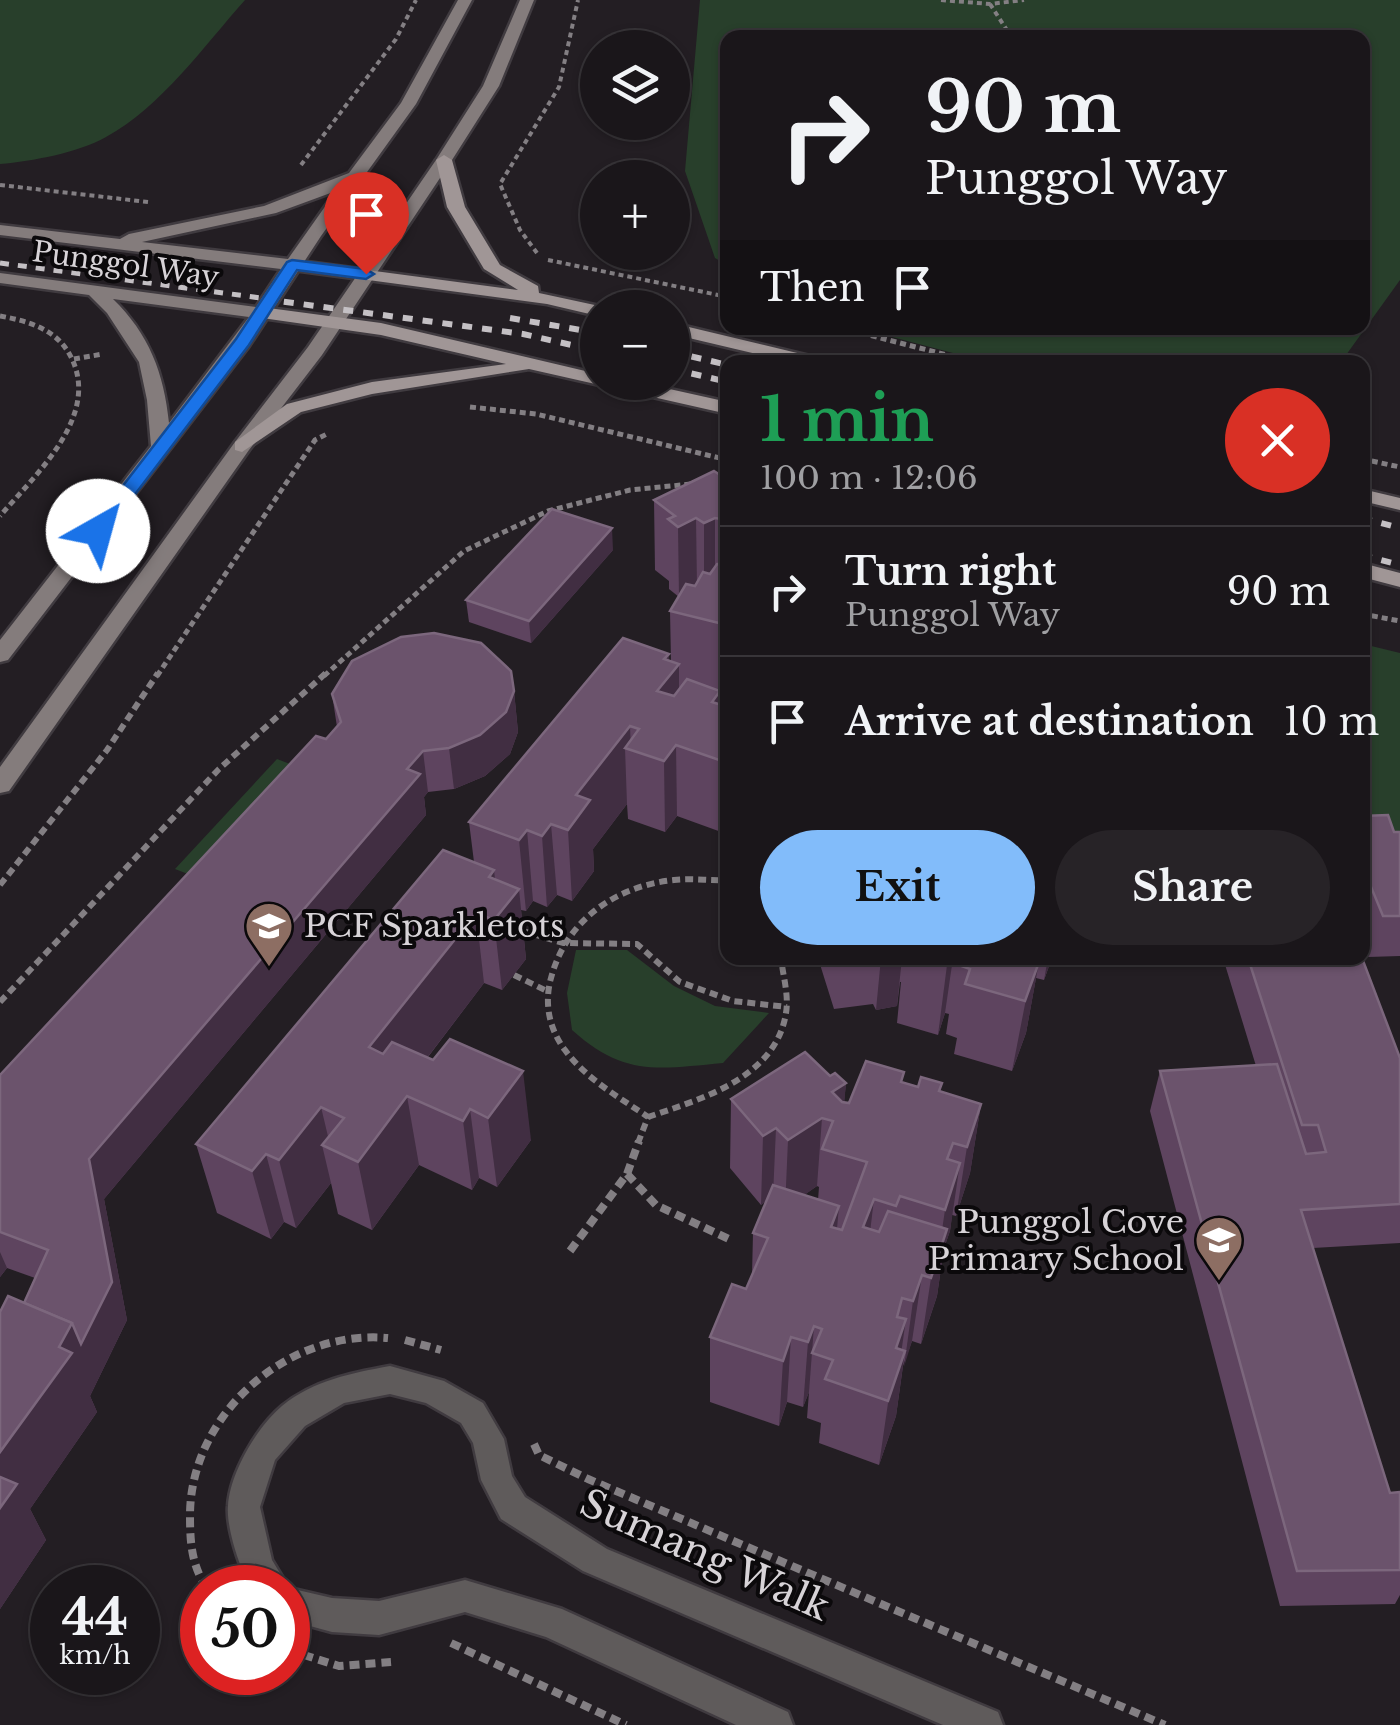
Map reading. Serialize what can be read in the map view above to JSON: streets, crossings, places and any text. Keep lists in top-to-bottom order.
{
  "streets": {
    "main road": ["Punggol Way"],
    "street": ["Sumang Walk"]
  },
  "places": {
    "school or university": ["PCF Sparkletots", "Punggol Cove Primary School"]
  },
  "page": {
    "map_buttons": ["+", "−"],
    "turn": ["90 m", "Punggol Way"],
    "then": "Then",
    "heading": ["1 min", "100 m · 12:06"],
    "list": [
      {
        "name": "Turn right",
        "note": "Punggol Way",
        "value": "90 m"
      },
      {
        "name": "Arrive at destination",
        "value": "10 m"
      }
    ],
    "buttons": ["Exit", "Share"],
    "speed": "44 km/h",
    "limit": "50"
  }
}
